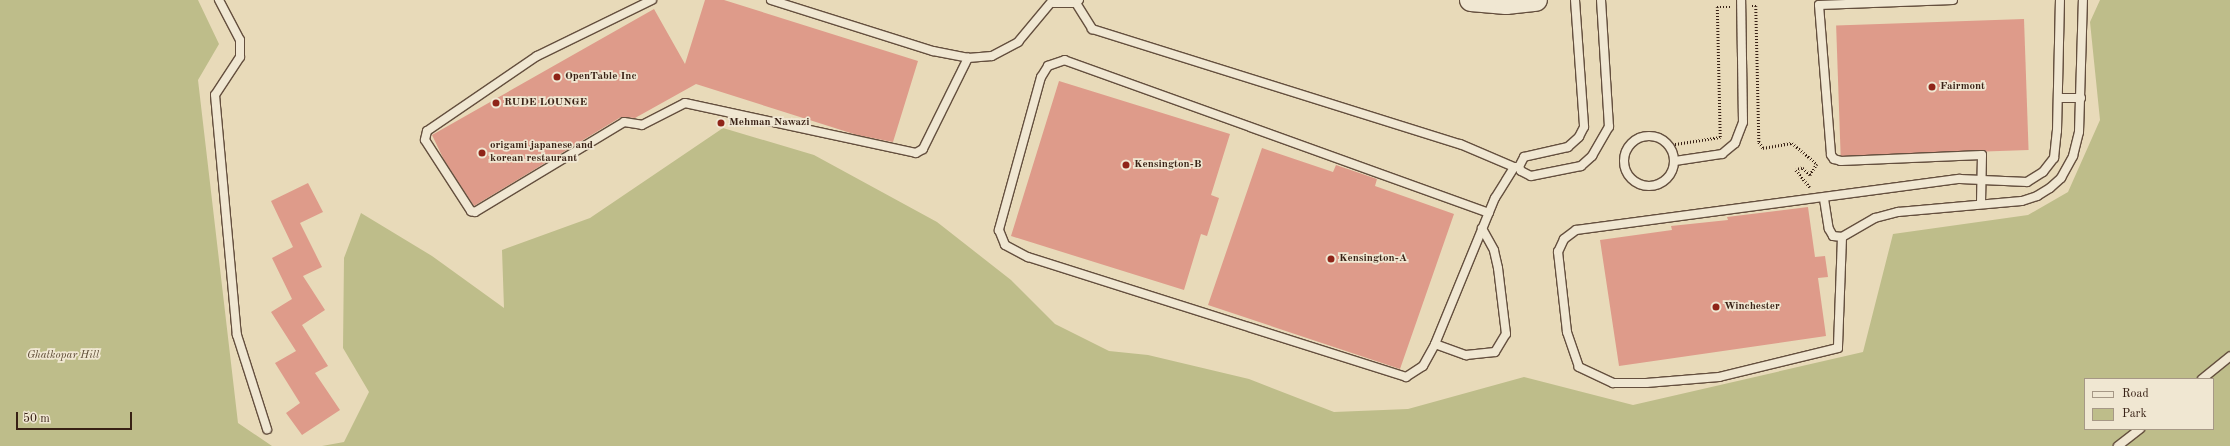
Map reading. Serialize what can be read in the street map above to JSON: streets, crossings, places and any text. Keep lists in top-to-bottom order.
{
  "parks": ["Ghatkopar Hill"],
  "places": [
    "OpenTable Inc",
    "Fairmont",
    "RUDE LOUNGE",
    "Mehman Nawazi",
    "origami japanese and korean restaurant",
    "Kensington-B",
    "Kensington-A",
    "Winchester"
  ],
  "legend": ["Road", "Park"],
  "scale_bar": "50 m"
}
